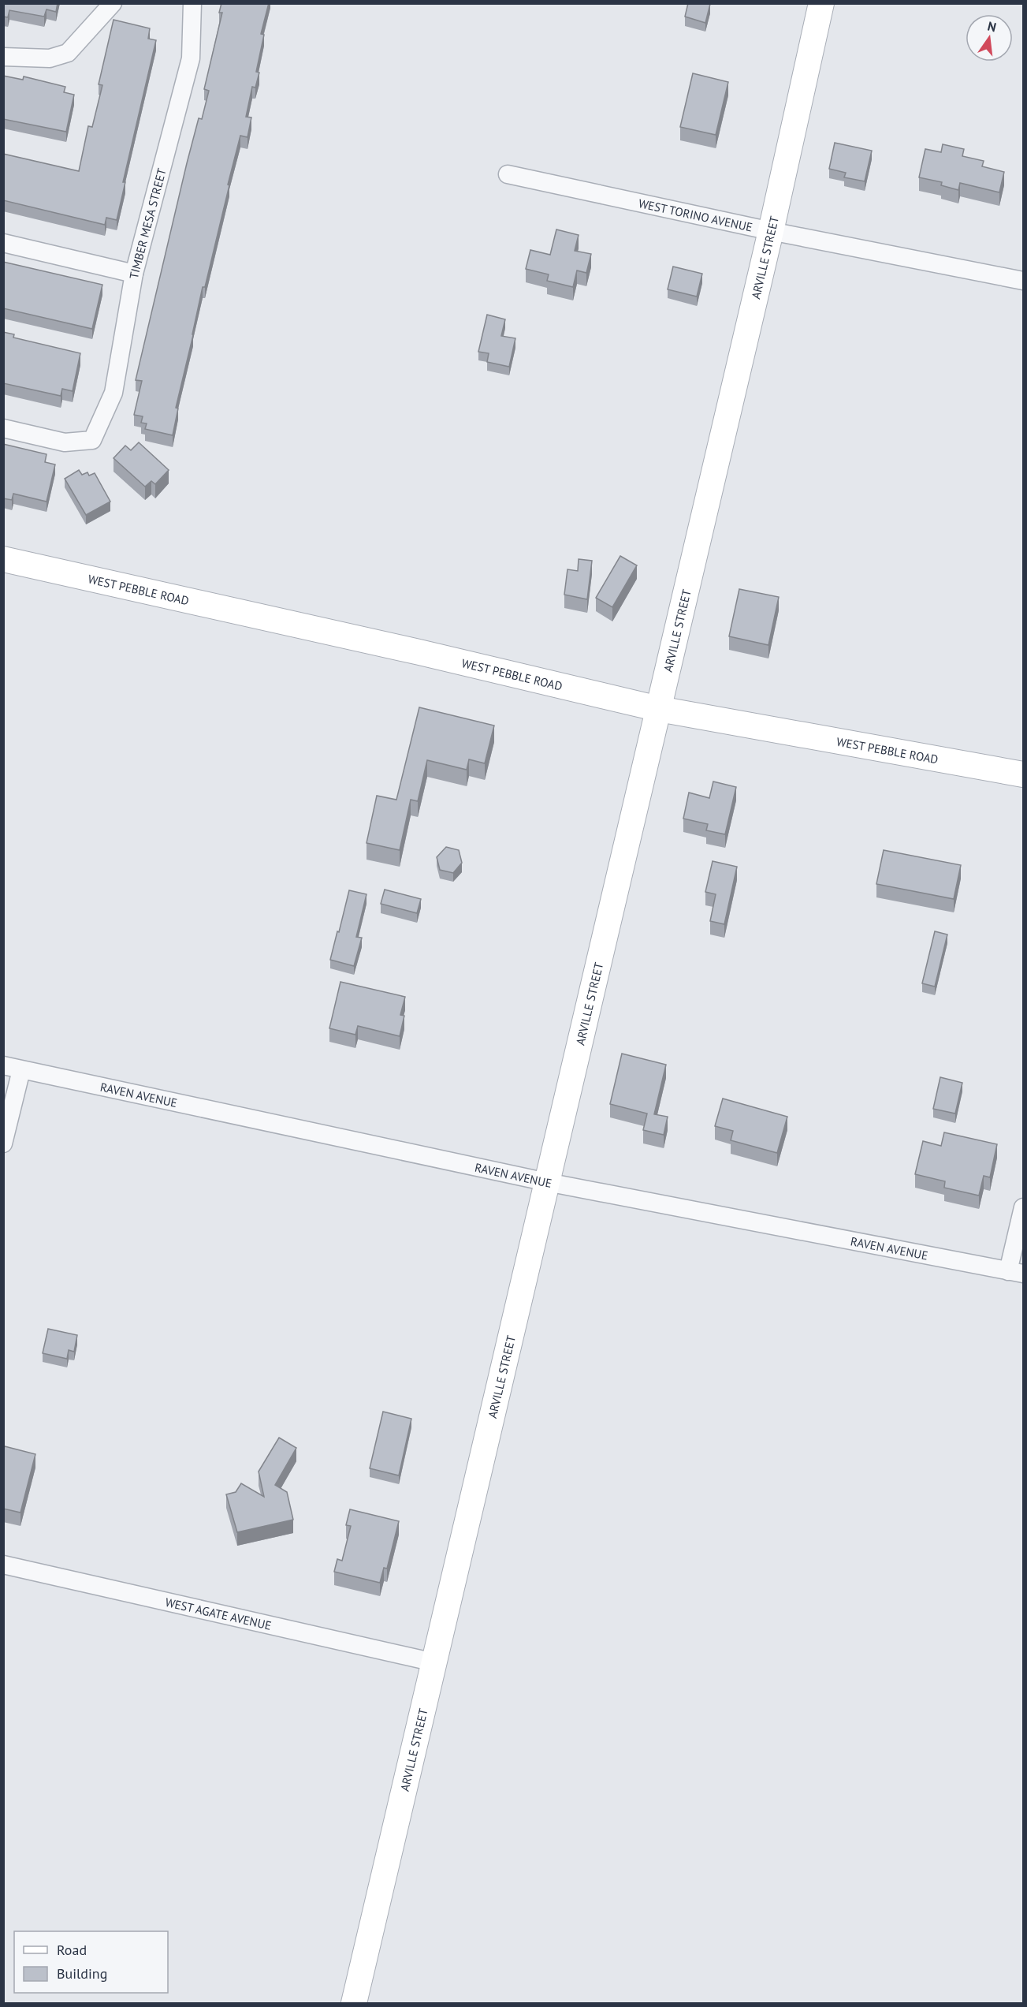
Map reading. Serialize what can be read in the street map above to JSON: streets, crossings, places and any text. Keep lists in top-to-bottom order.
{
  "streets": {
    "street": [
      "WEST TORINO AVENUE",
      "TIMBER MESA STREET",
      "ARVILLE STREET",
      "WEST PEBBLE ROAD",
      "RAVEN AVENUE",
      "WEST AGATE AVENUE"
    ]
  },
  "crossings": [
    ["WEST TORINO AVENUE", "ARVILLE STREET"],
    ["ARVILLE STREET", "WEST PEBBLE ROAD"],
    ["ARVILLE STREET", "RAVEN AVENUE"],
    ["ARVILLE STREET", "WEST AGATE AVENUE"]
  ],
  "legend": ["Road", "Building"],
  "north": "top"
}
